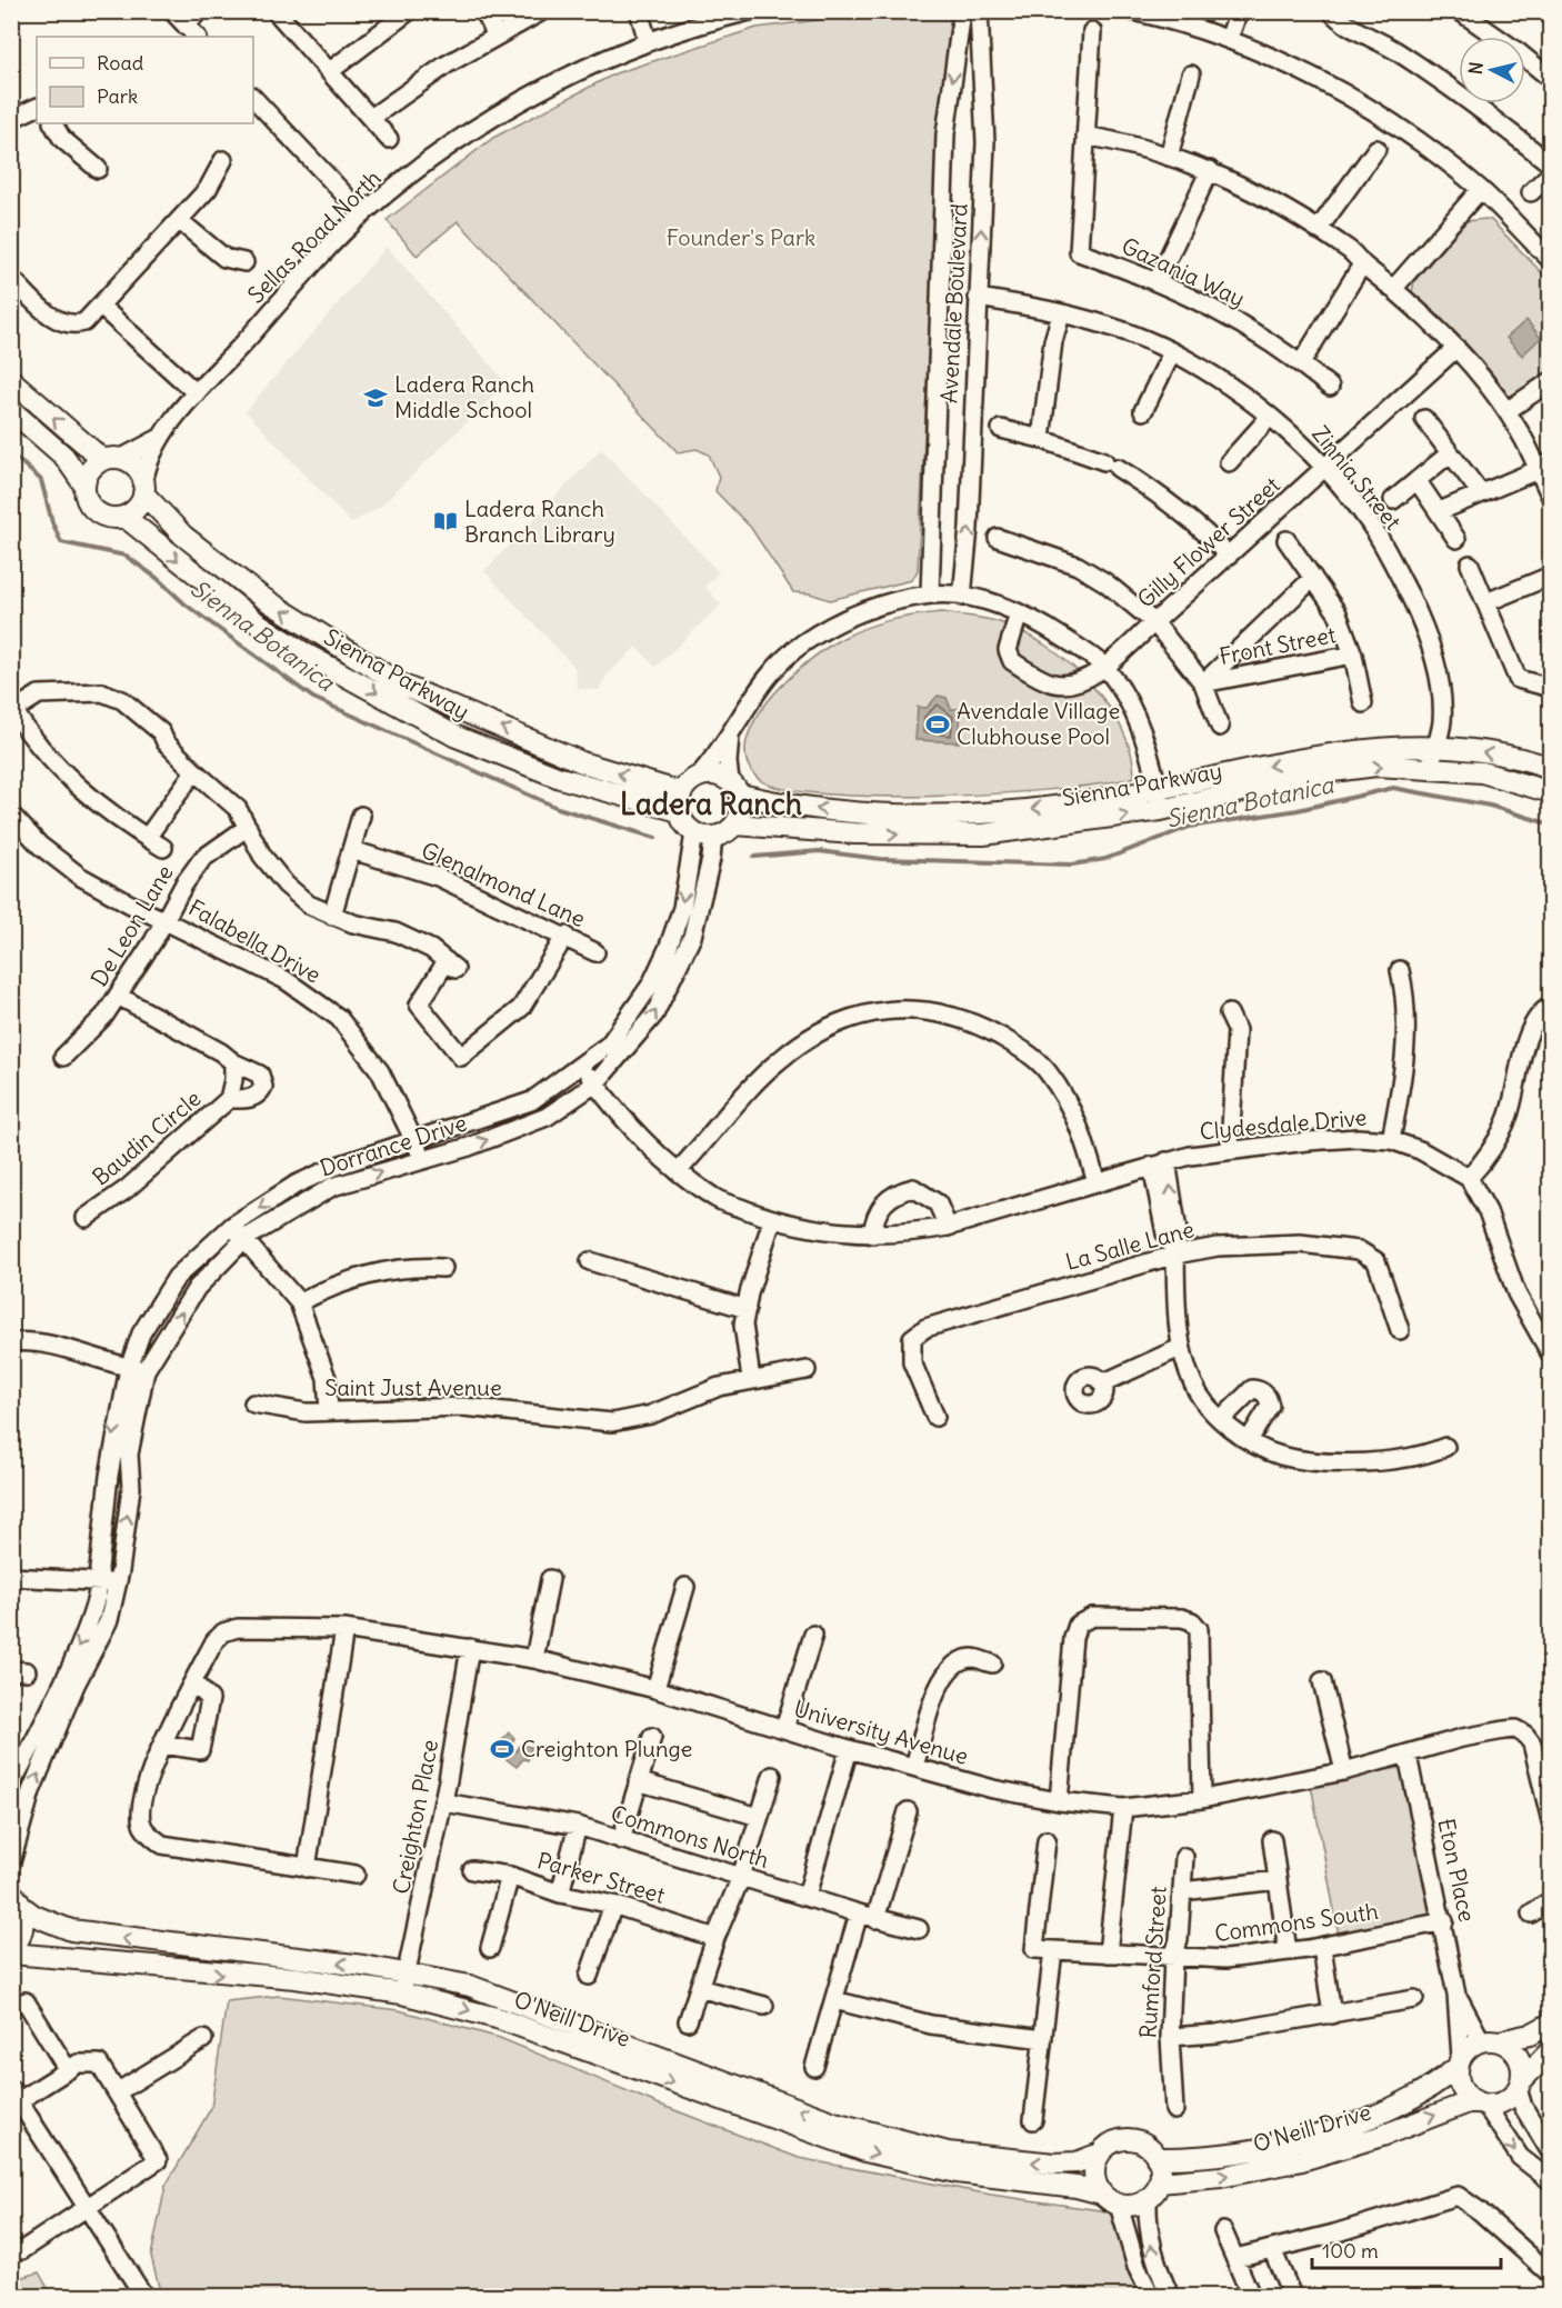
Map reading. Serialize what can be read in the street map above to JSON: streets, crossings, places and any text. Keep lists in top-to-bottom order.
{
  "streets": {
    "main road": ["Sienna Parkway", "O'Neill Drive"],
    "street": [
      "Sellas Road North",
      "Gazania Way",
      "Avendale Boulevard",
      "Zinnia Street",
      "Gilly Flower Street",
      "Front Street",
      "Glenalmond Lane",
      "De Leon Lane",
      "Falabella Drive",
      "Clydesdale Drive",
      "Baudin Circle",
      "Dorrance Drive",
      "La Salle Lane",
      "Saint Just Avenue",
      "University Avenue",
      "Creighton Place",
      "Commons North",
      "Eton Place",
      "Parker Street",
      "Commons South",
      "Rumford Street"
    ]
  },
  "crossings": [
    ["Sellas Road North", "Sienna Parkway"],
    ["Avendale Boulevard", "Zinnia Street"],
    ["Zinnia Street", "Gilly Flower Street"],
    ["Zinnia Street", "Sienna Parkway"],
    ["Sienna Parkway", "Dorrance Drive"],
    ["De Leon Lane", "Falabella Drive"],
    ["Falabella Drive", "Dorrance Drive"],
    ["Clydesdale Drive", "Dorrance Drive"],
    ["University Avenue", "Creighton Place"],
    ["University Avenue", "Eton Place"],
    ["Creighton Place", "Commons North"],
    ["Creighton Place", "O'Neill Drive"],
    ["Eton Place", "Commons South"],
    ["Eton Place", "O'Neill Drive"],
    ["Commons South", "Rumford Street"]
  ],
  "districts": ["Ladera Ranch"],
  "water": ["Sienna Botanica"],
  "parks": ["Founder's Park"],
  "places": {
    "school or university": ["Ladera Ranch Middle School"],
    "library": ["Ladera Ranch Branch Library"],
    "sports": ["Avendale Village Clubhouse Pool", "Creighton Plunge"]
  },
  "legend": ["Road", "Park"],
  "scale_bar": "100 m",
  "north": "left"
}
